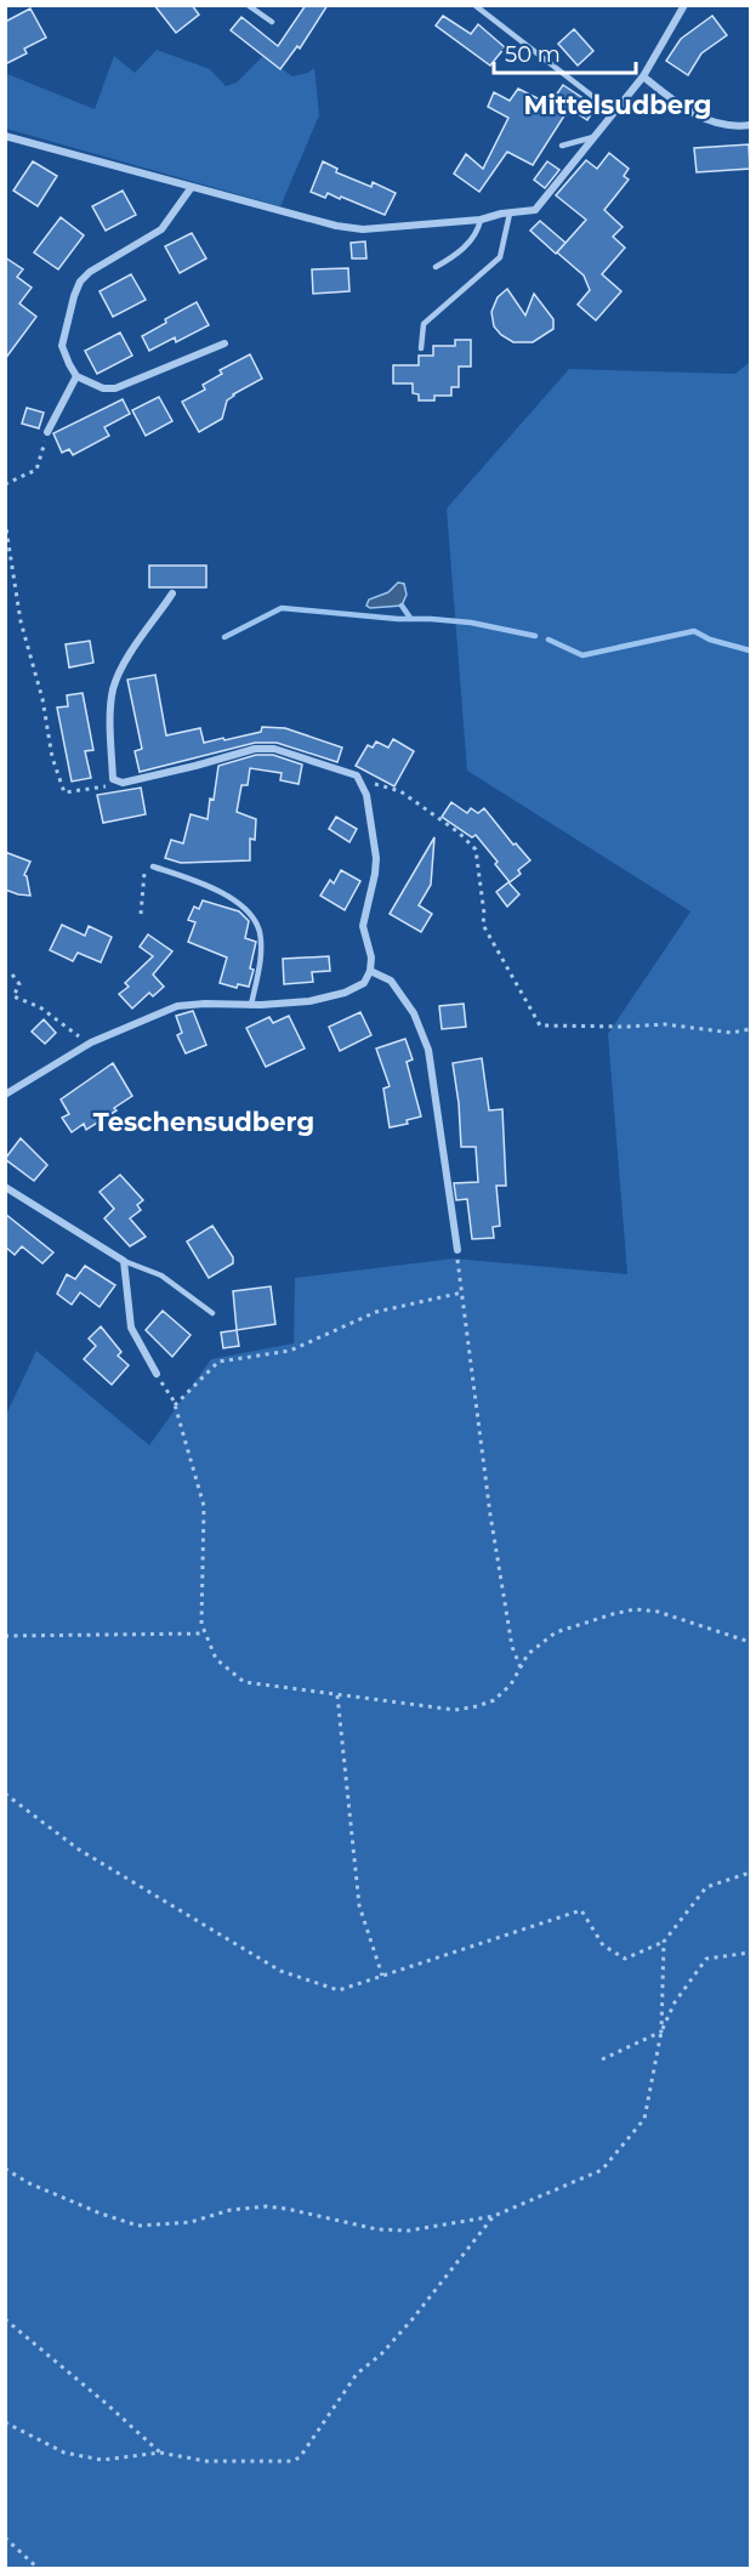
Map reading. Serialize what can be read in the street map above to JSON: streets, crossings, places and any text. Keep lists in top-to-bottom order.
{
  "districts": ["Mittelsudberg", "Teschensudberg"],
  "scale_bar": "50 m"
}
